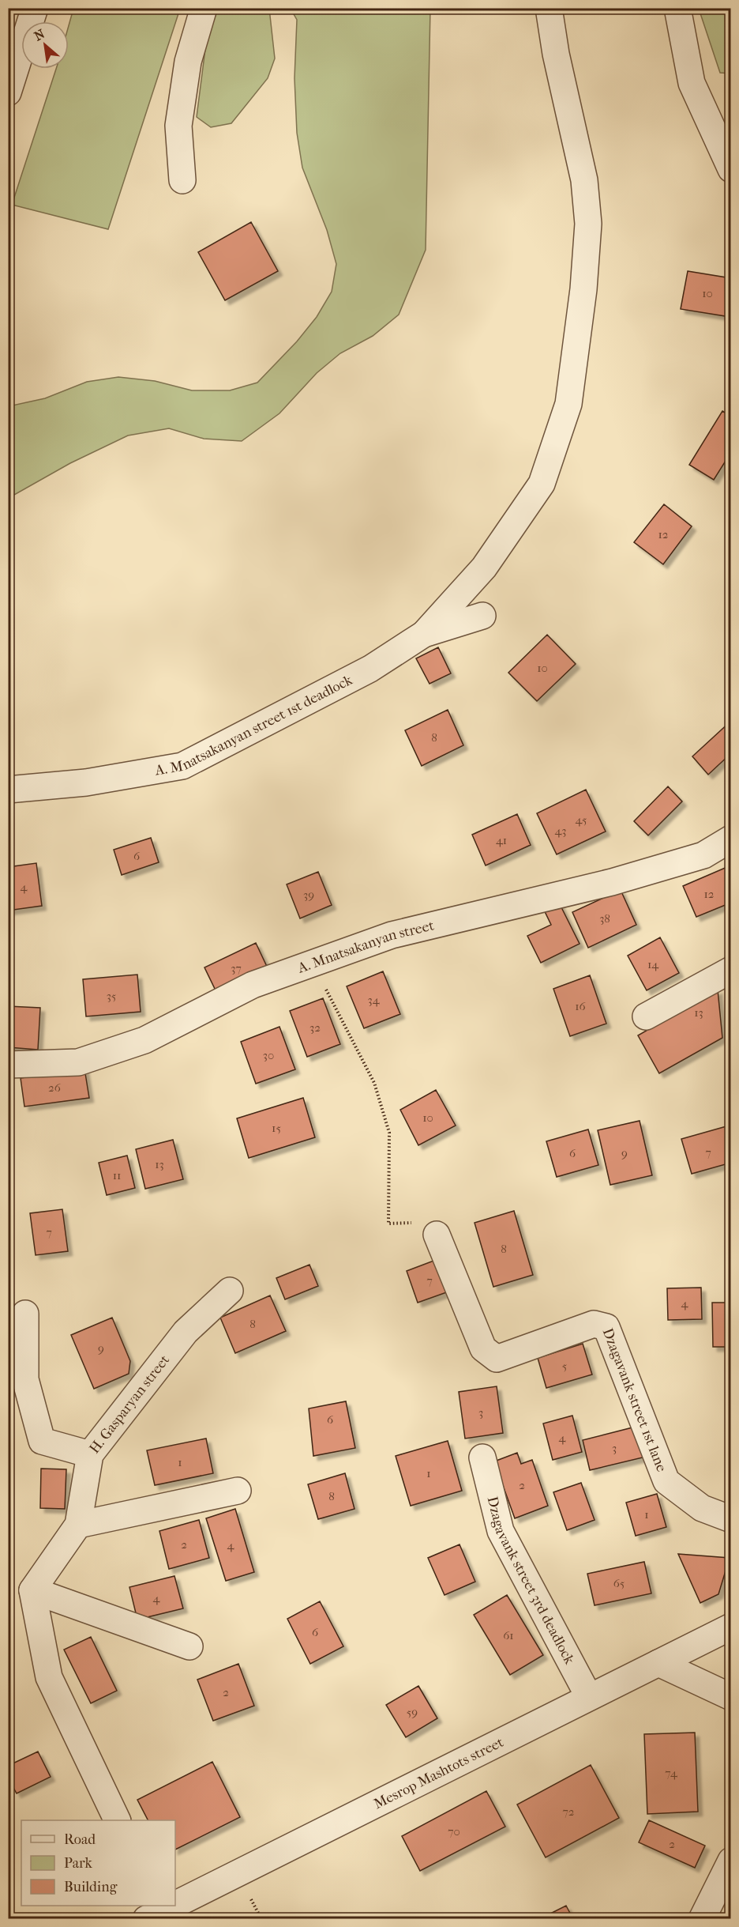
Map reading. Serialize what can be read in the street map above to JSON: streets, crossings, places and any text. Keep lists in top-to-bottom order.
{
  "streets": {
    "street": [
      "A. Mnatsakanyan street 1st deadlock",
      "A. Mnatsakanyan street",
      "Dzagavank street 1st lane",
      "H. Gasparyan street",
      "Dzagavank street 3rd deadlock",
      "Mesrop Mashtots street"
    ]
  },
  "crossings": [
    ["Dzagavank street 3rd deadlock", "Mesrop Mashtots street"]
  ],
  "house_numbers": [
    "10",
    "12",
    "10",
    "8",
    "45",
    "43",
    "41",
    "6",
    "4",
    "12",
    "39",
    "38",
    "14",
    "37",
    "35",
    "34",
    "16",
    "13",
    "32",
    "30",
    "26",
    "10",
    "15",
    "7",
    "6",
    "9",
    "13",
    "11",
    "7",
    "8",
    "7",
    "4",
    "8",
    "9",
    "5",
    "3",
    "6",
    "4",
    "3",
    "1",
    "1",
    "2",
    "8",
    "1",
    "2",
    "4",
    "65",
    "4",
    "6",
    "61",
    "2",
    "59",
    "74",
    "72",
    "70",
    "2"
  ],
  "legend": ["Road", "Park", "Building"],
  "north": "top left"
}
